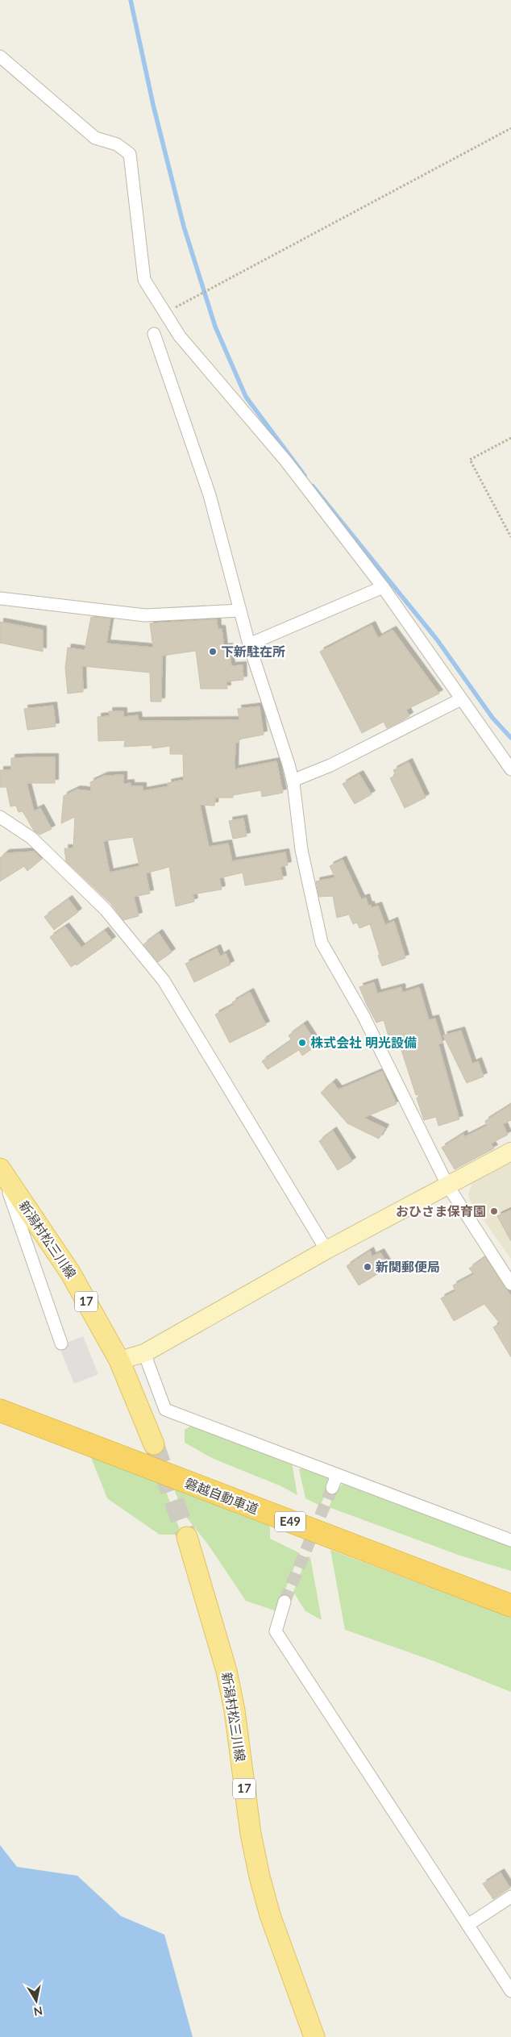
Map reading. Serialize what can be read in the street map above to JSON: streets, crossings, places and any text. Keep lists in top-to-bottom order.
{
  "streets": {
    "highway": ["磐越自動車道", "E49"],
    "main road": ["新潟村松三川線", "17"]
  },
  "places": [
    "下新駐在所",
    "株式会社 明光設備",
    "おひさま保育園",
    "新関郵便局"
  ],
  "north": "bottom"
}
